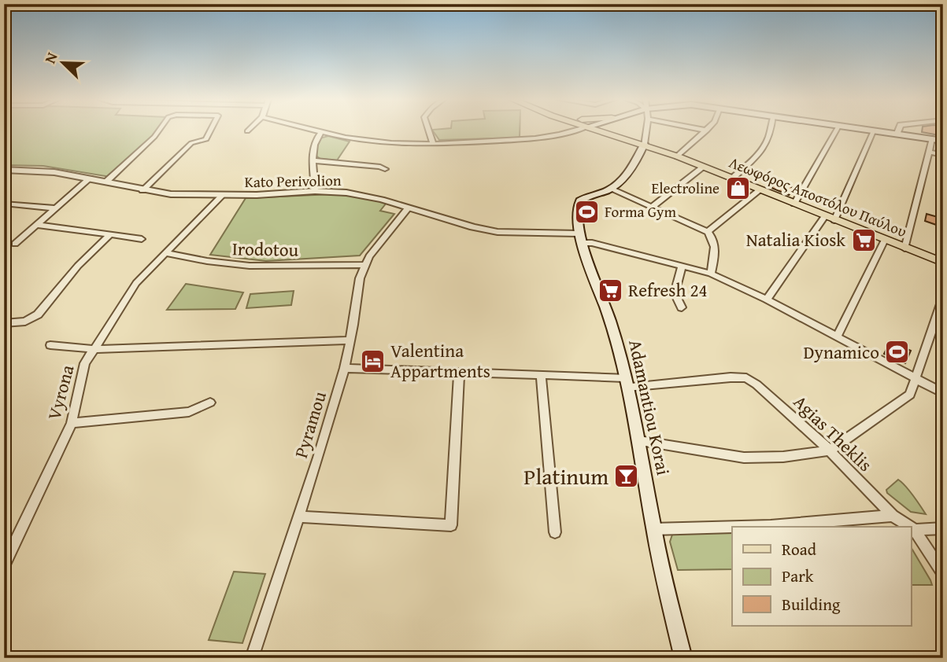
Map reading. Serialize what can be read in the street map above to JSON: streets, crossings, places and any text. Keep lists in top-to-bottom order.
{
  "streets": {
    "main road": ["Λεωφόρος Αποστόλου Παύλου", "Adamantiou Korai"],
    "street": [
      "Kato Perivolion",
      "Irodotou",
      "Vyrona",
      "Pyramou",
      "Agias Theklis"
    ]
  },
  "crossings": [
    ["Kato Perivolion", "Vyrona"],
    ["Kato Perivolion", "Adamantiou Korai"],
    ["Kato Perivolion", "Pyramou"],
    ["Irodotou", "Vyrona"],
    ["Irodotou", "Pyramou"],
    ["Adamantiou Korai", "Agias Theklis"]
  ],
  "places": {
    "shop": ["Electroline"],
    "sports": ["Forma Gym", "Dynamico"],
    "supermarket": ["Natalia Kiosk", "Refresh 24"],
    "hotel": ["Valentina Appartments"],
    "bar": ["Platinum"]
  },
  "legend": ["Road", "Park", "Building"],
  "north": "top left"
}
